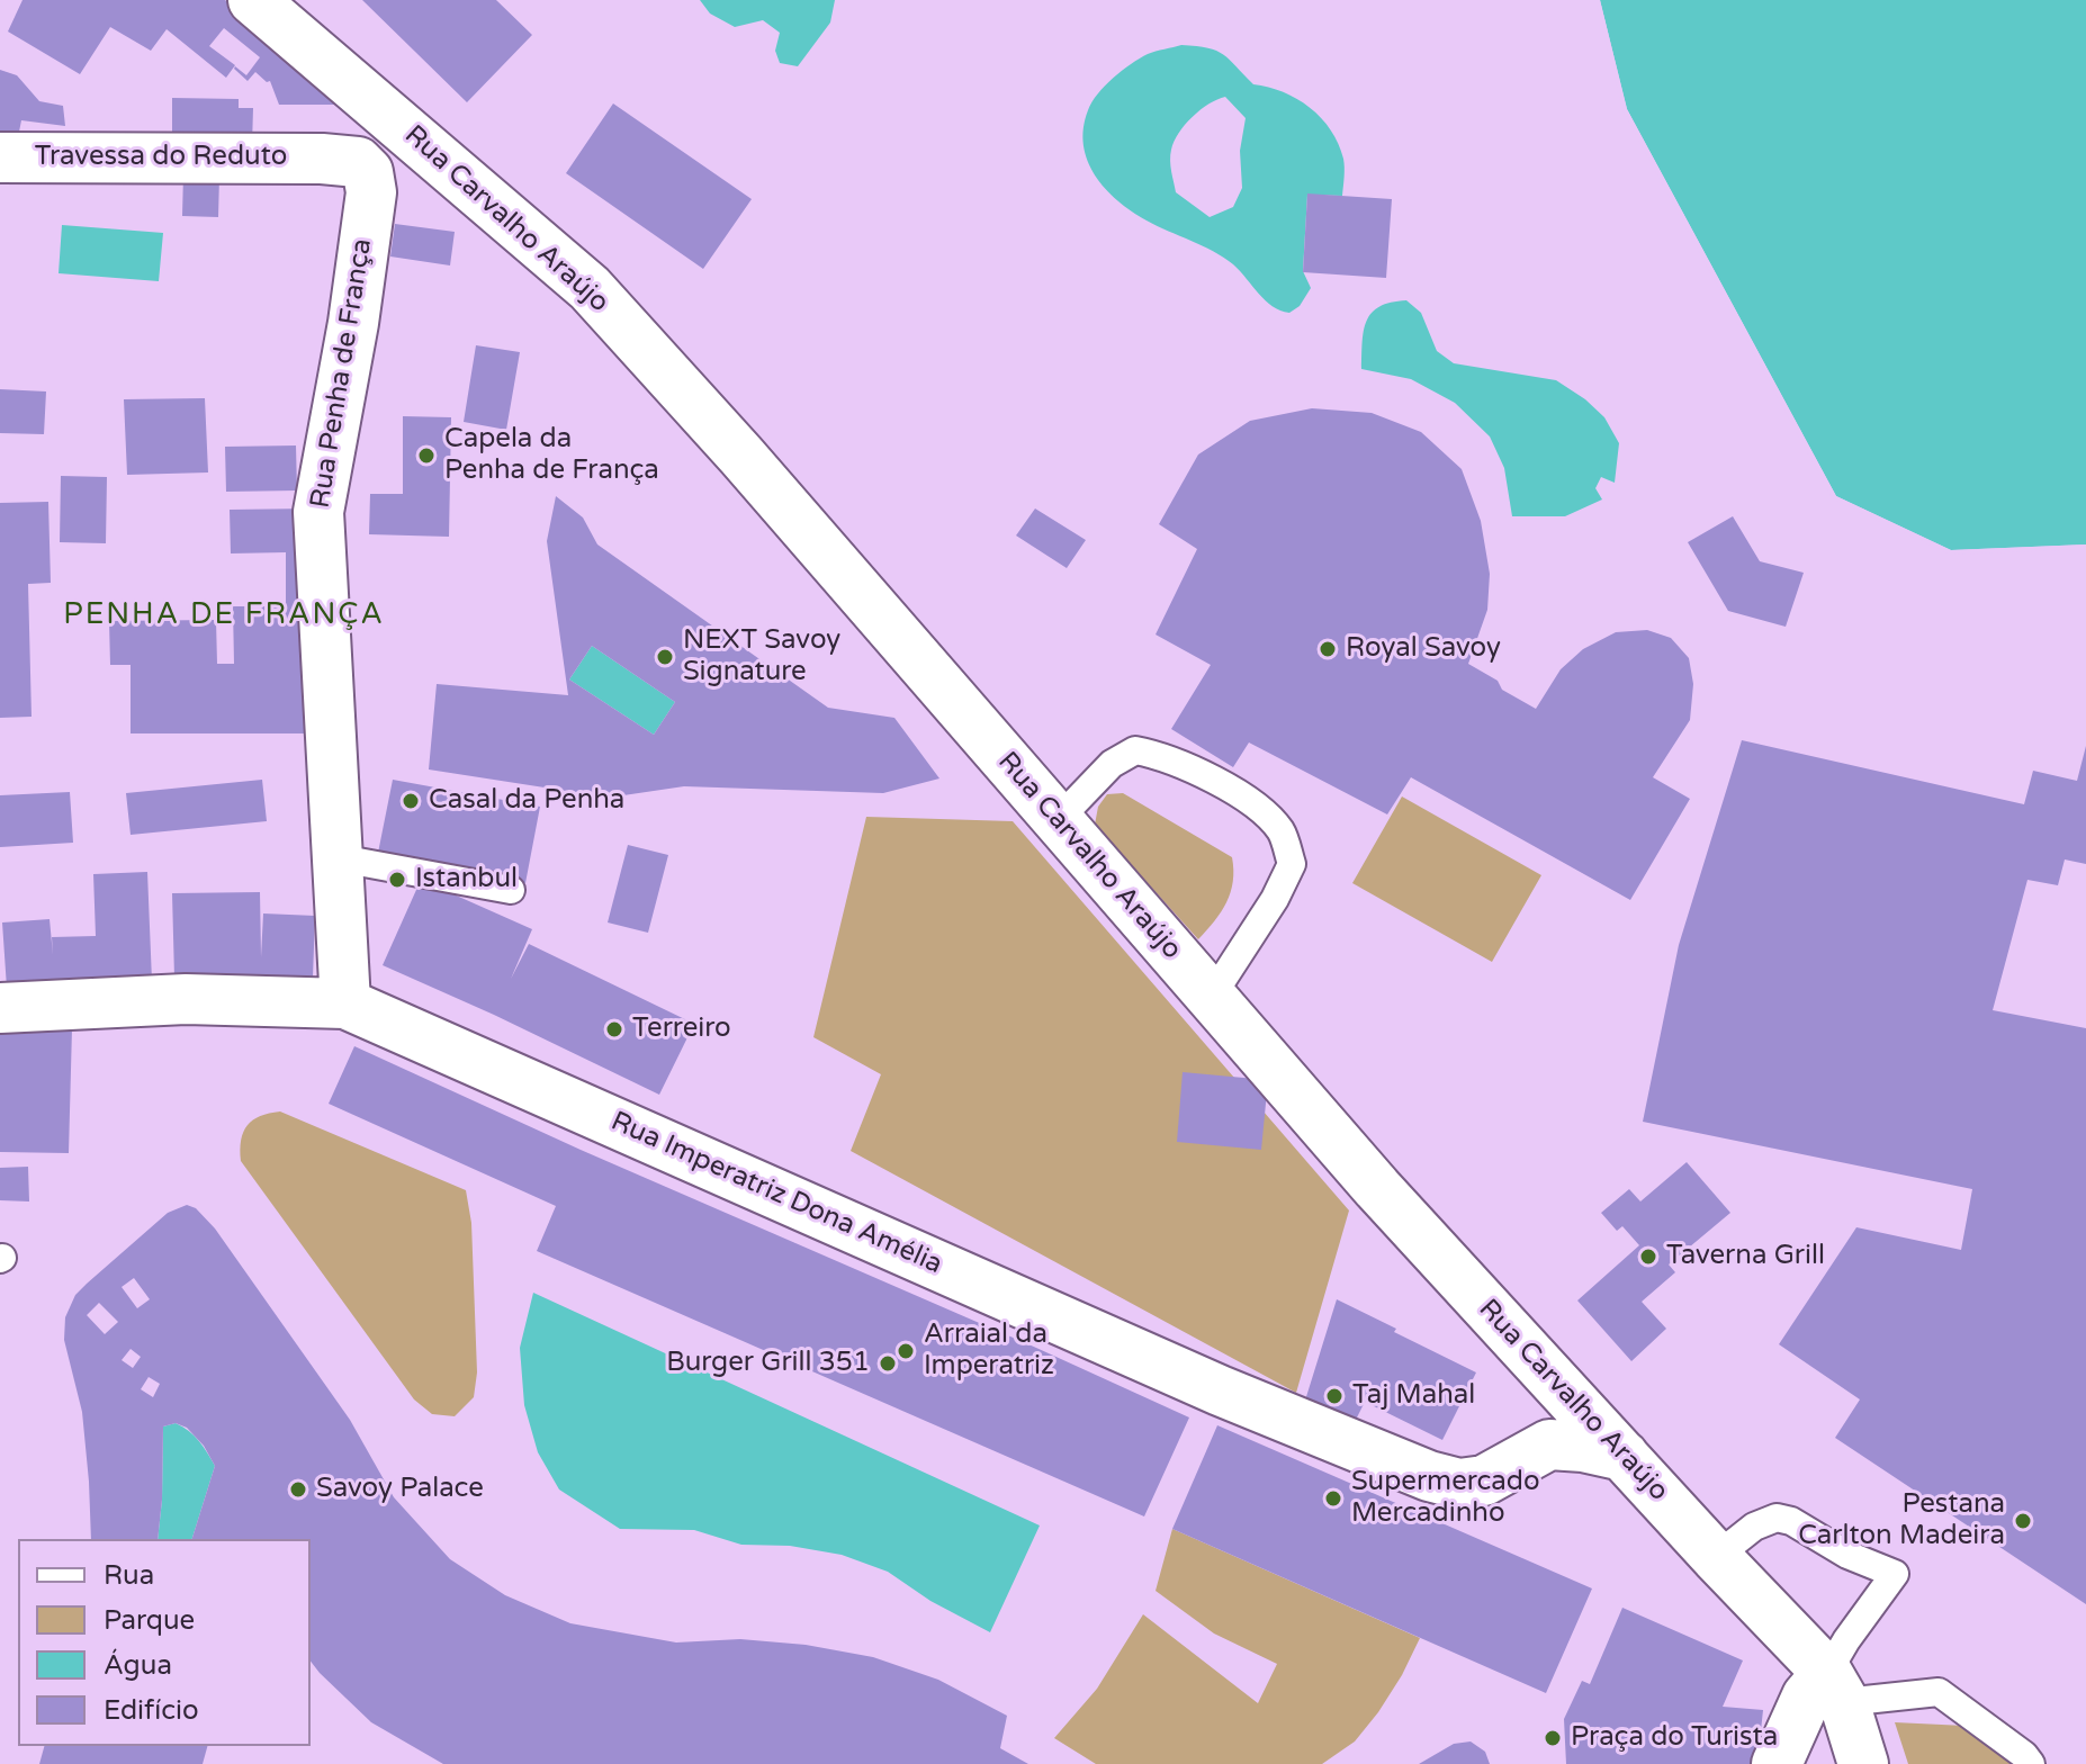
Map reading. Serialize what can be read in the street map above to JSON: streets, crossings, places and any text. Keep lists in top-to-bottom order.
{
  "streets": {
    "street": [
      "Travessa do Reduto",
      "Rua Carvalho Araújo",
      "Rua Penha de França",
      "Rua Imperatriz Dona Amélia"
    ]
  },
  "crossings": [
    ["Travessa do Reduto", "Rua Penha de França"],
    ["Rua Carvalho Araújo", "Rua Imperatriz Dona Amélia"],
    ["Rua Penha de França", "Rua Imperatriz Dona Amélia"]
  ],
  "districts": ["PENHA DE FRANÇA"],
  "places": [
    "Capela da Penha de França",
    "Royal Savoy",
    "NEXT Savoy Signature",
    "Casal da Penha",
    "Istanbul",
    "Terreiro",
    "Taverna Grill",
    "Arraial da Imperatriz",
    "Burger Grill 351",
    "Taj Mahal",
    "Savoy Palace",
    "Supermercado Mercadinho",
    "Pestana Carlton Madeira",
    "Praça do Turista"
  ],
  "legend": [
    "Rua",
    "Parque",
    "Água",
    "Edifício"
  ]
}
